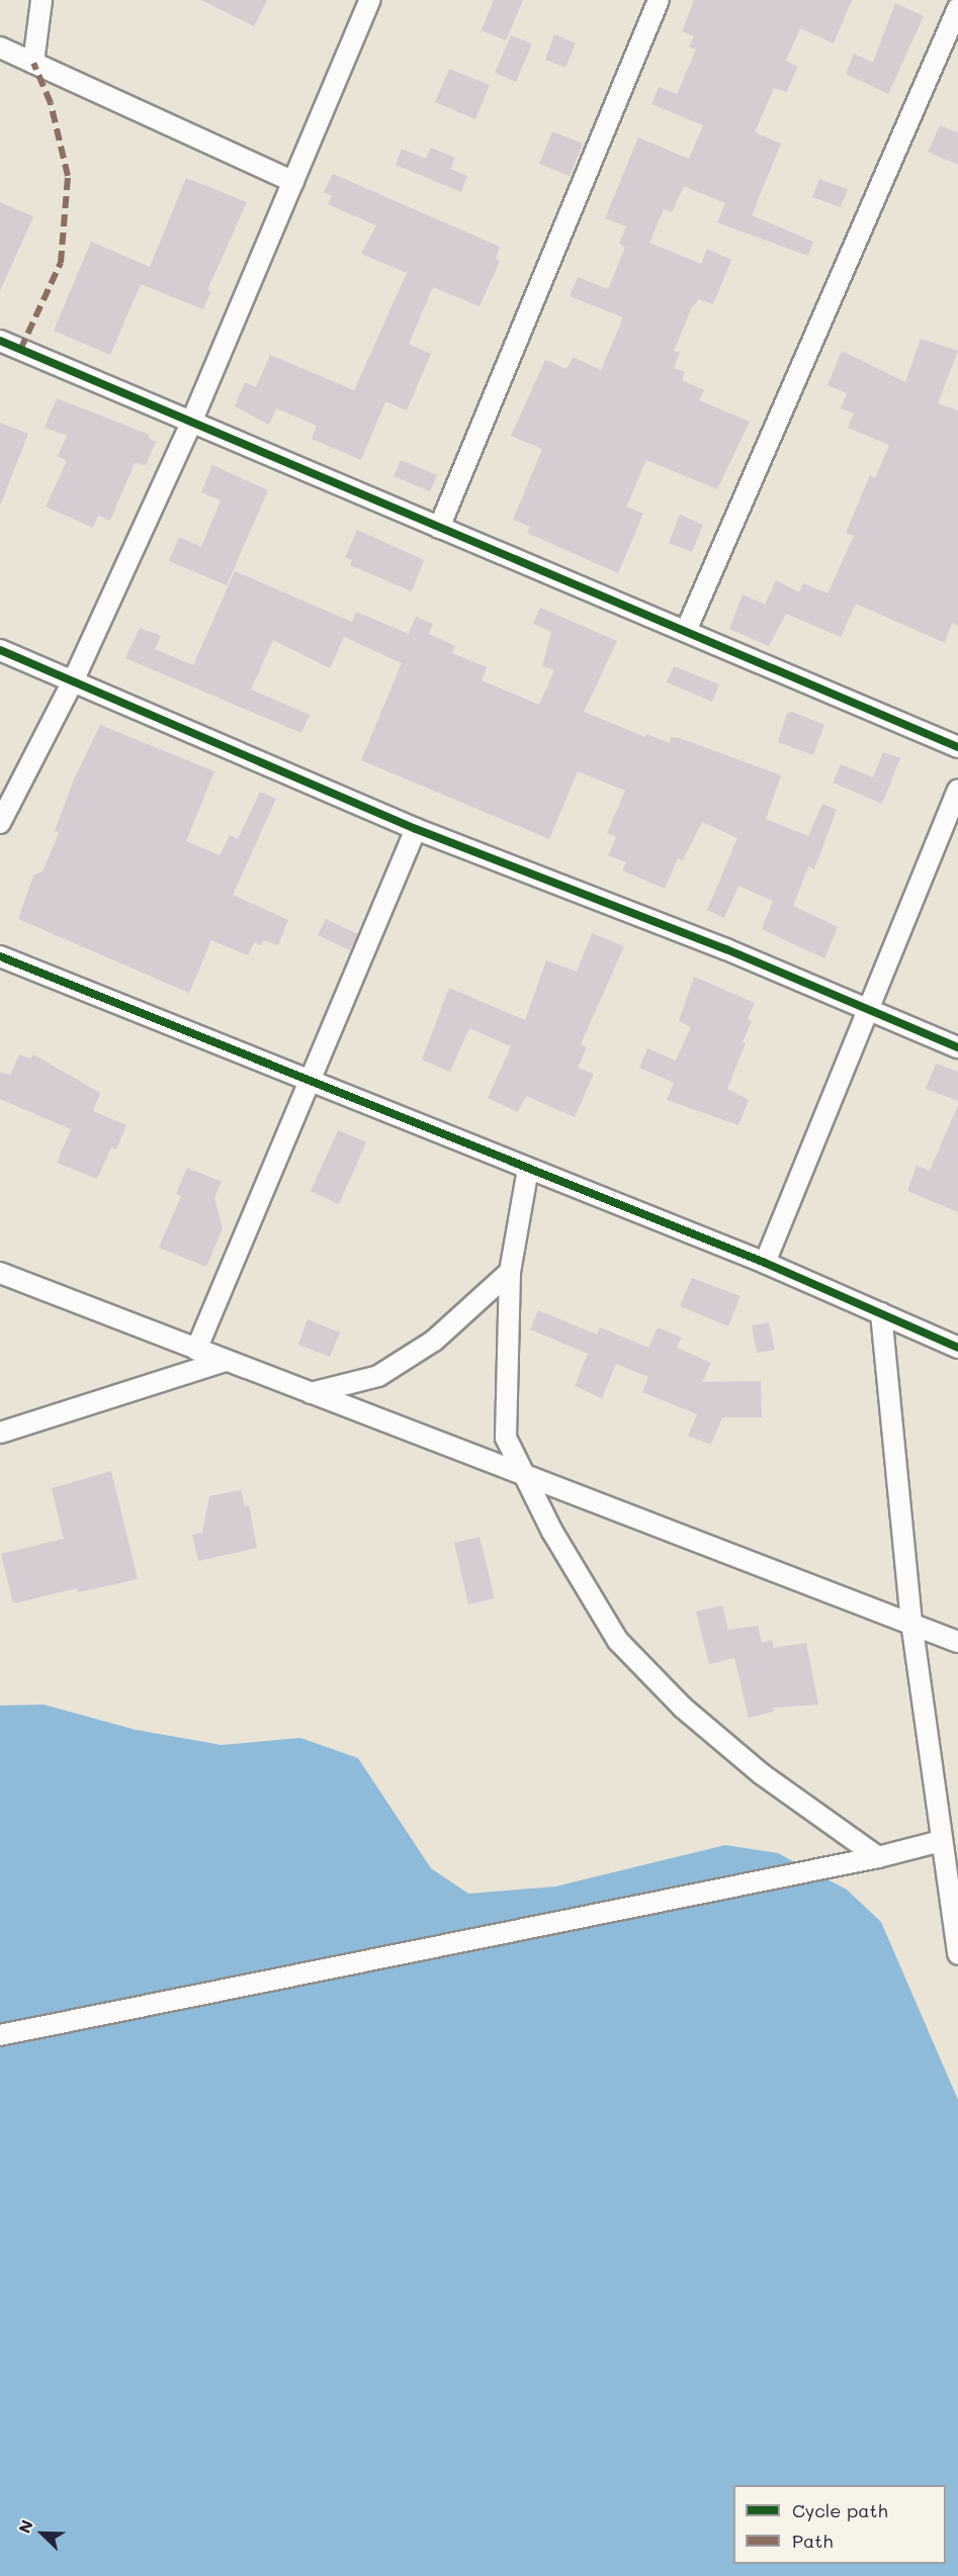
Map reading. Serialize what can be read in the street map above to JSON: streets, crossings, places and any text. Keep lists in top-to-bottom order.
{
  "legend": ["Cycle path", "Path"],
  "north": "top left"
}
